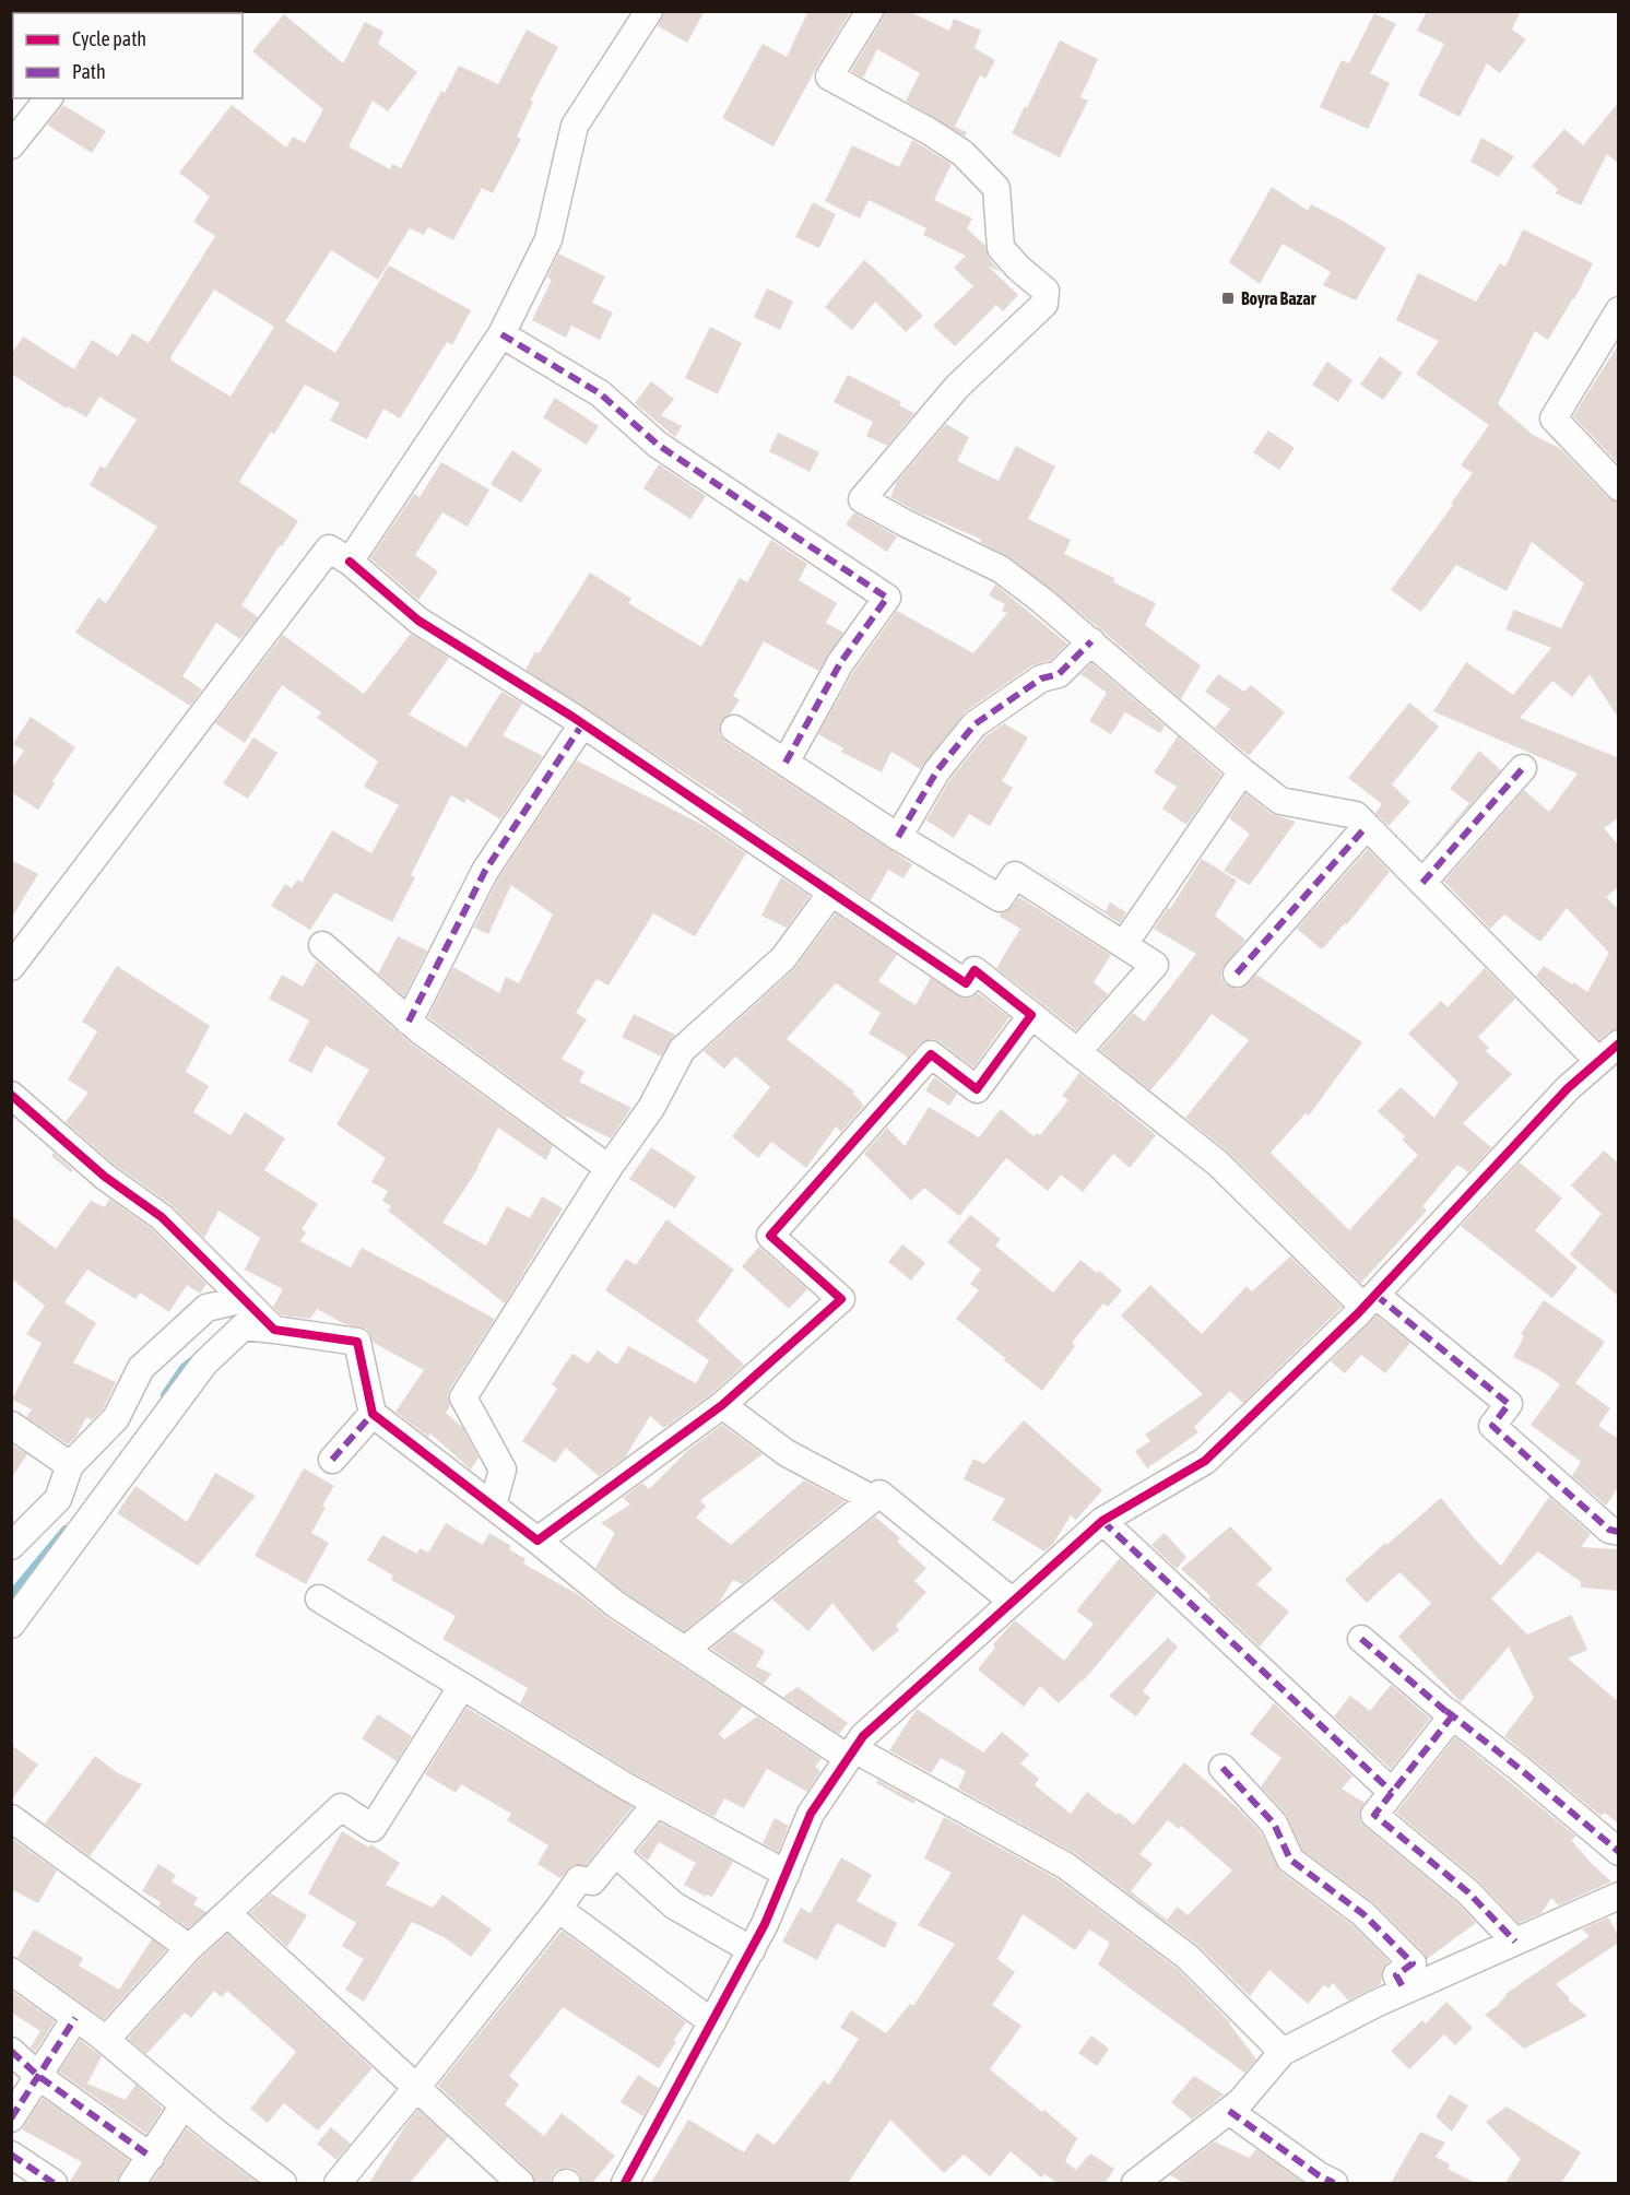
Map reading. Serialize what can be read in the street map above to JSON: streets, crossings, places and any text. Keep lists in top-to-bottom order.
{
  "places": {
    "transit": ["Boyra Bazar"]
  },
  "legend": ["Cycle path", "Path"]
}
